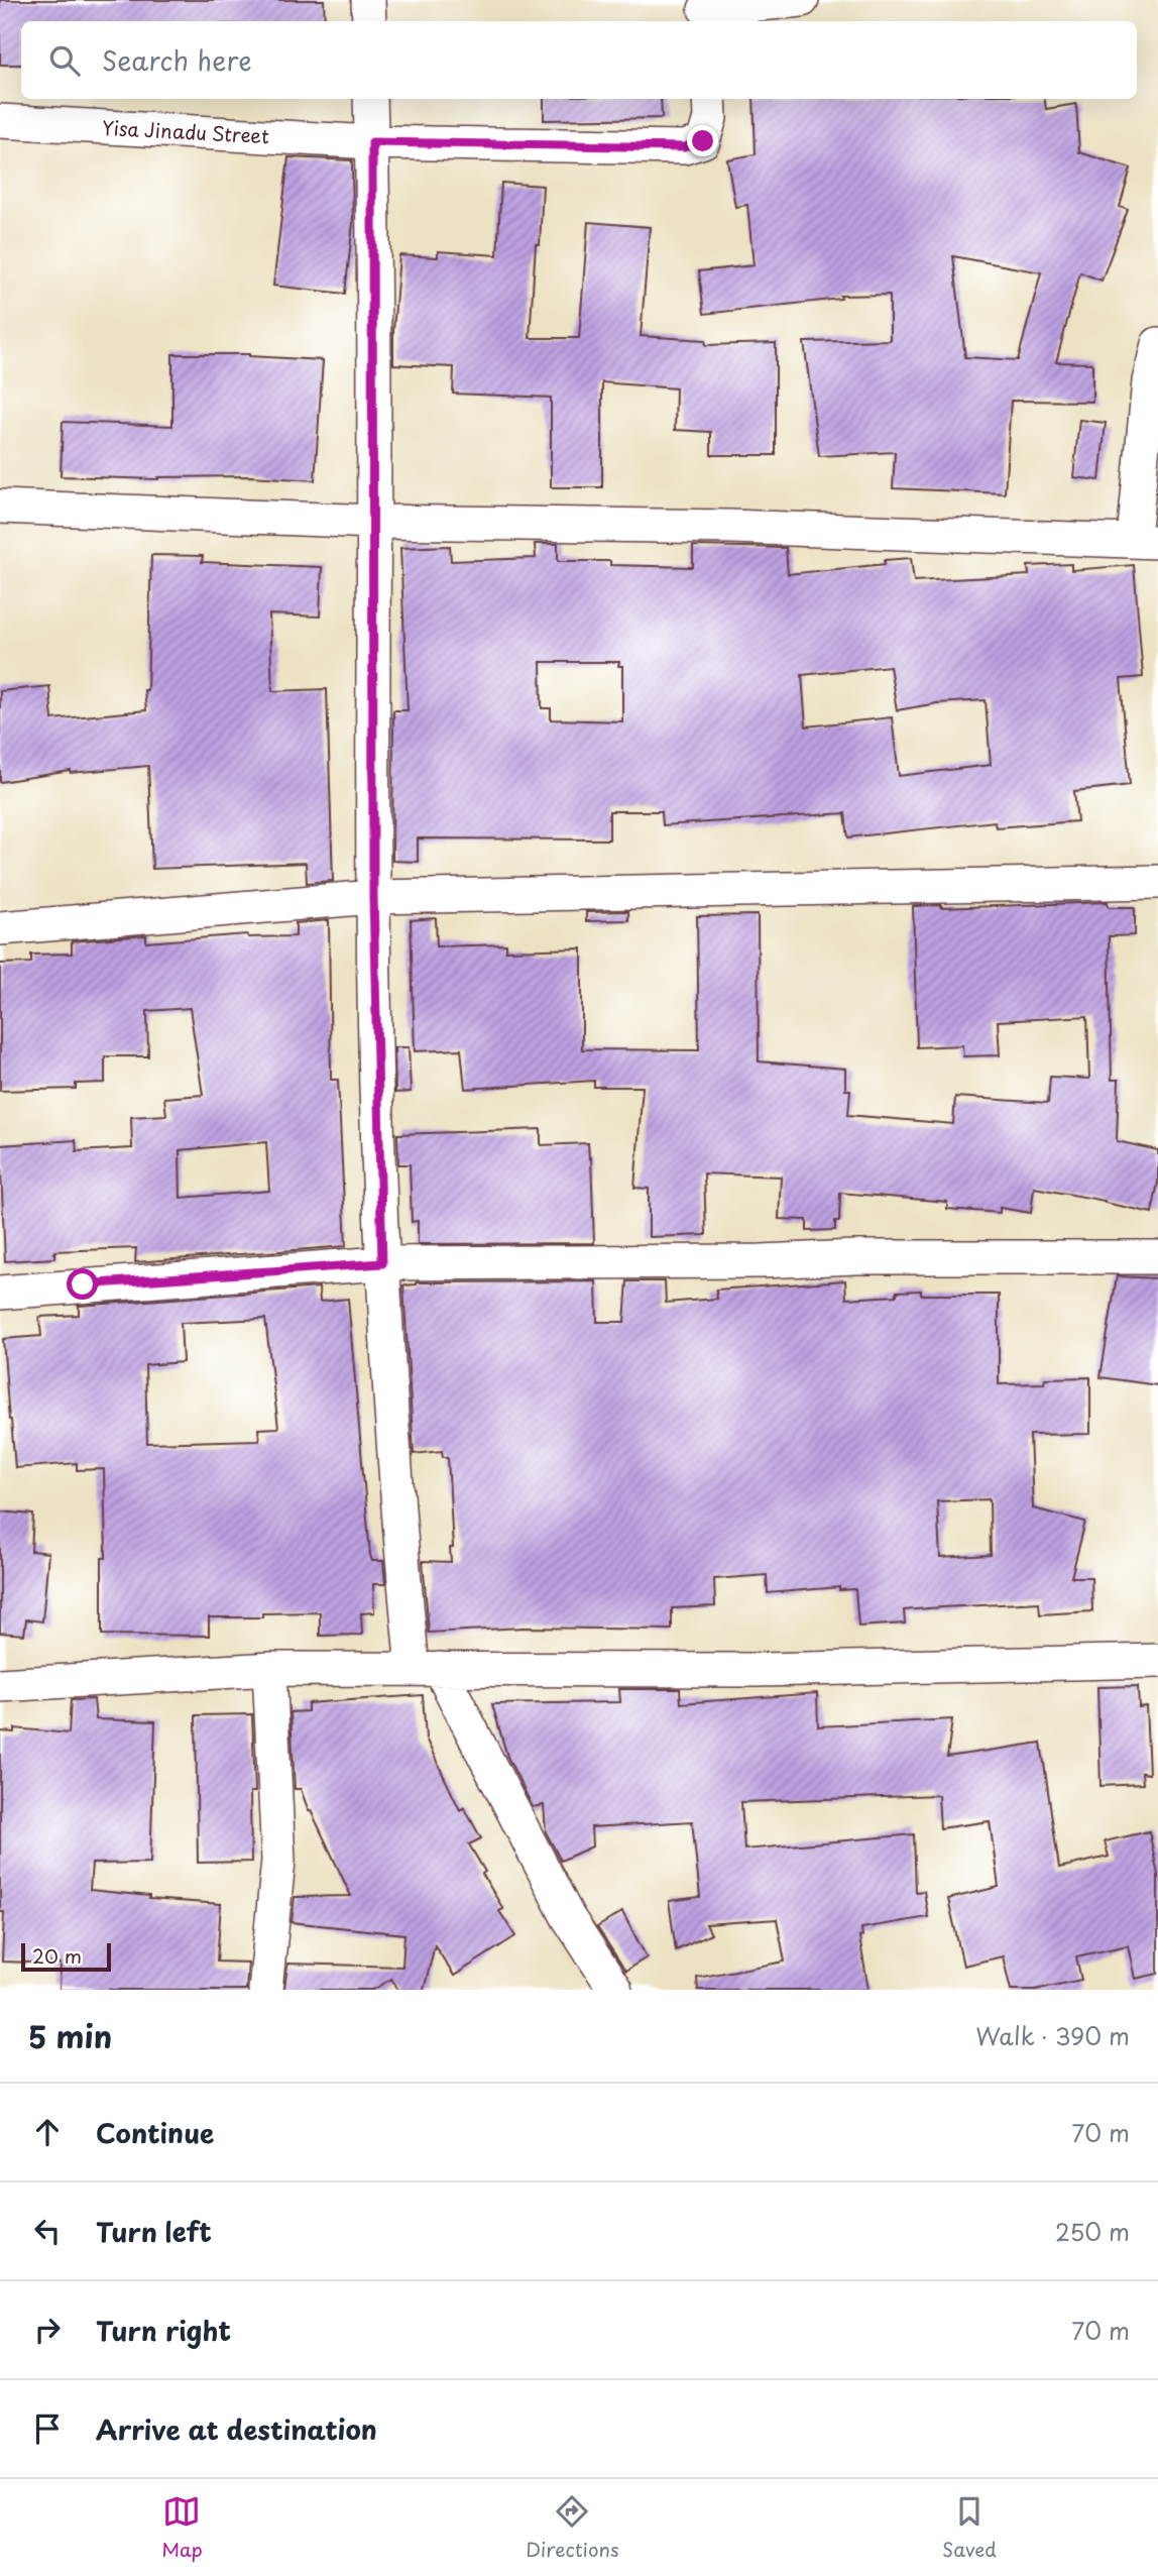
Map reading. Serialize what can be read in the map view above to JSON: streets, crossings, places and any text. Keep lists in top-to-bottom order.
{
  "streets": {
    "street": ["Yisa Jinadu Street"]
  },
  "scale_bar": "20 m",
  "page": {
    "search": "Search here",
    "scale": "20 m",
    "heading": ["5 min", "Walk · 390 m"],
    "list": [
      ["Continue", "70 m"],
      ["Turn left", "250 m"],
      ["Turn right", "70 m"],
      "Arrive at destination"
    ],
    "nav": ["Map", "Directions", "Saved"]
  }
}
